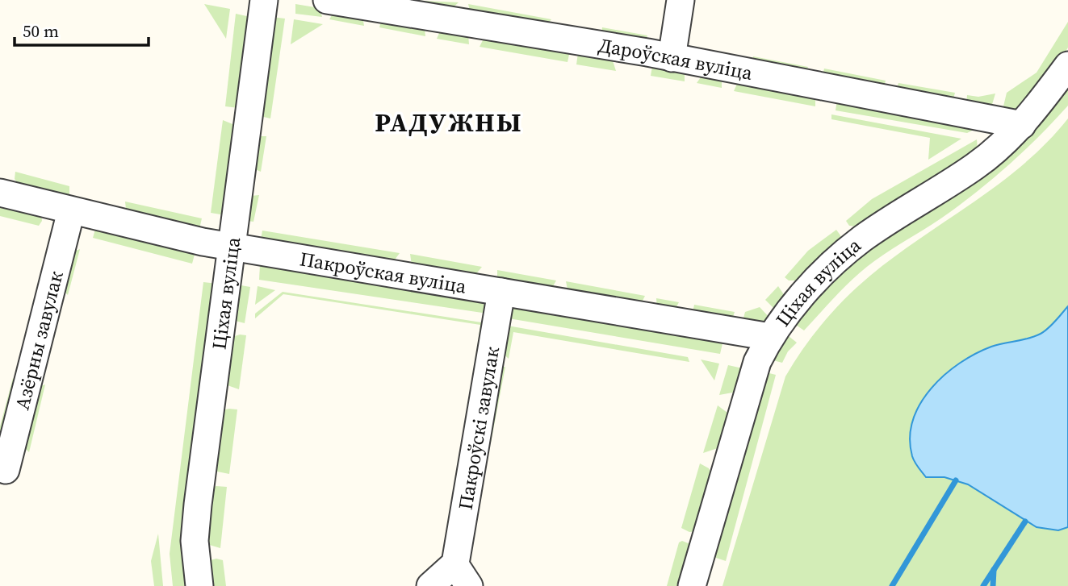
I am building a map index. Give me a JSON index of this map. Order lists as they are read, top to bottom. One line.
{"streets":{"street":["Дароўская вуліца","Пакроўская вуліца","Ціхая вуліца","Азёрны завулак","Пакроўскі завулак"]},"crossings":[["Дароўская вуліца","Ціхая вуліца"],["Пакроўская вуліца","Ціхая вуліца"],["Пакроўская вуліца","Азёрны завулак"],["Пакроўская вуліца","Пакроўскі завулак"]],"districts":["РАДУЖНЫ"],"scale_bar":"50 m"}
